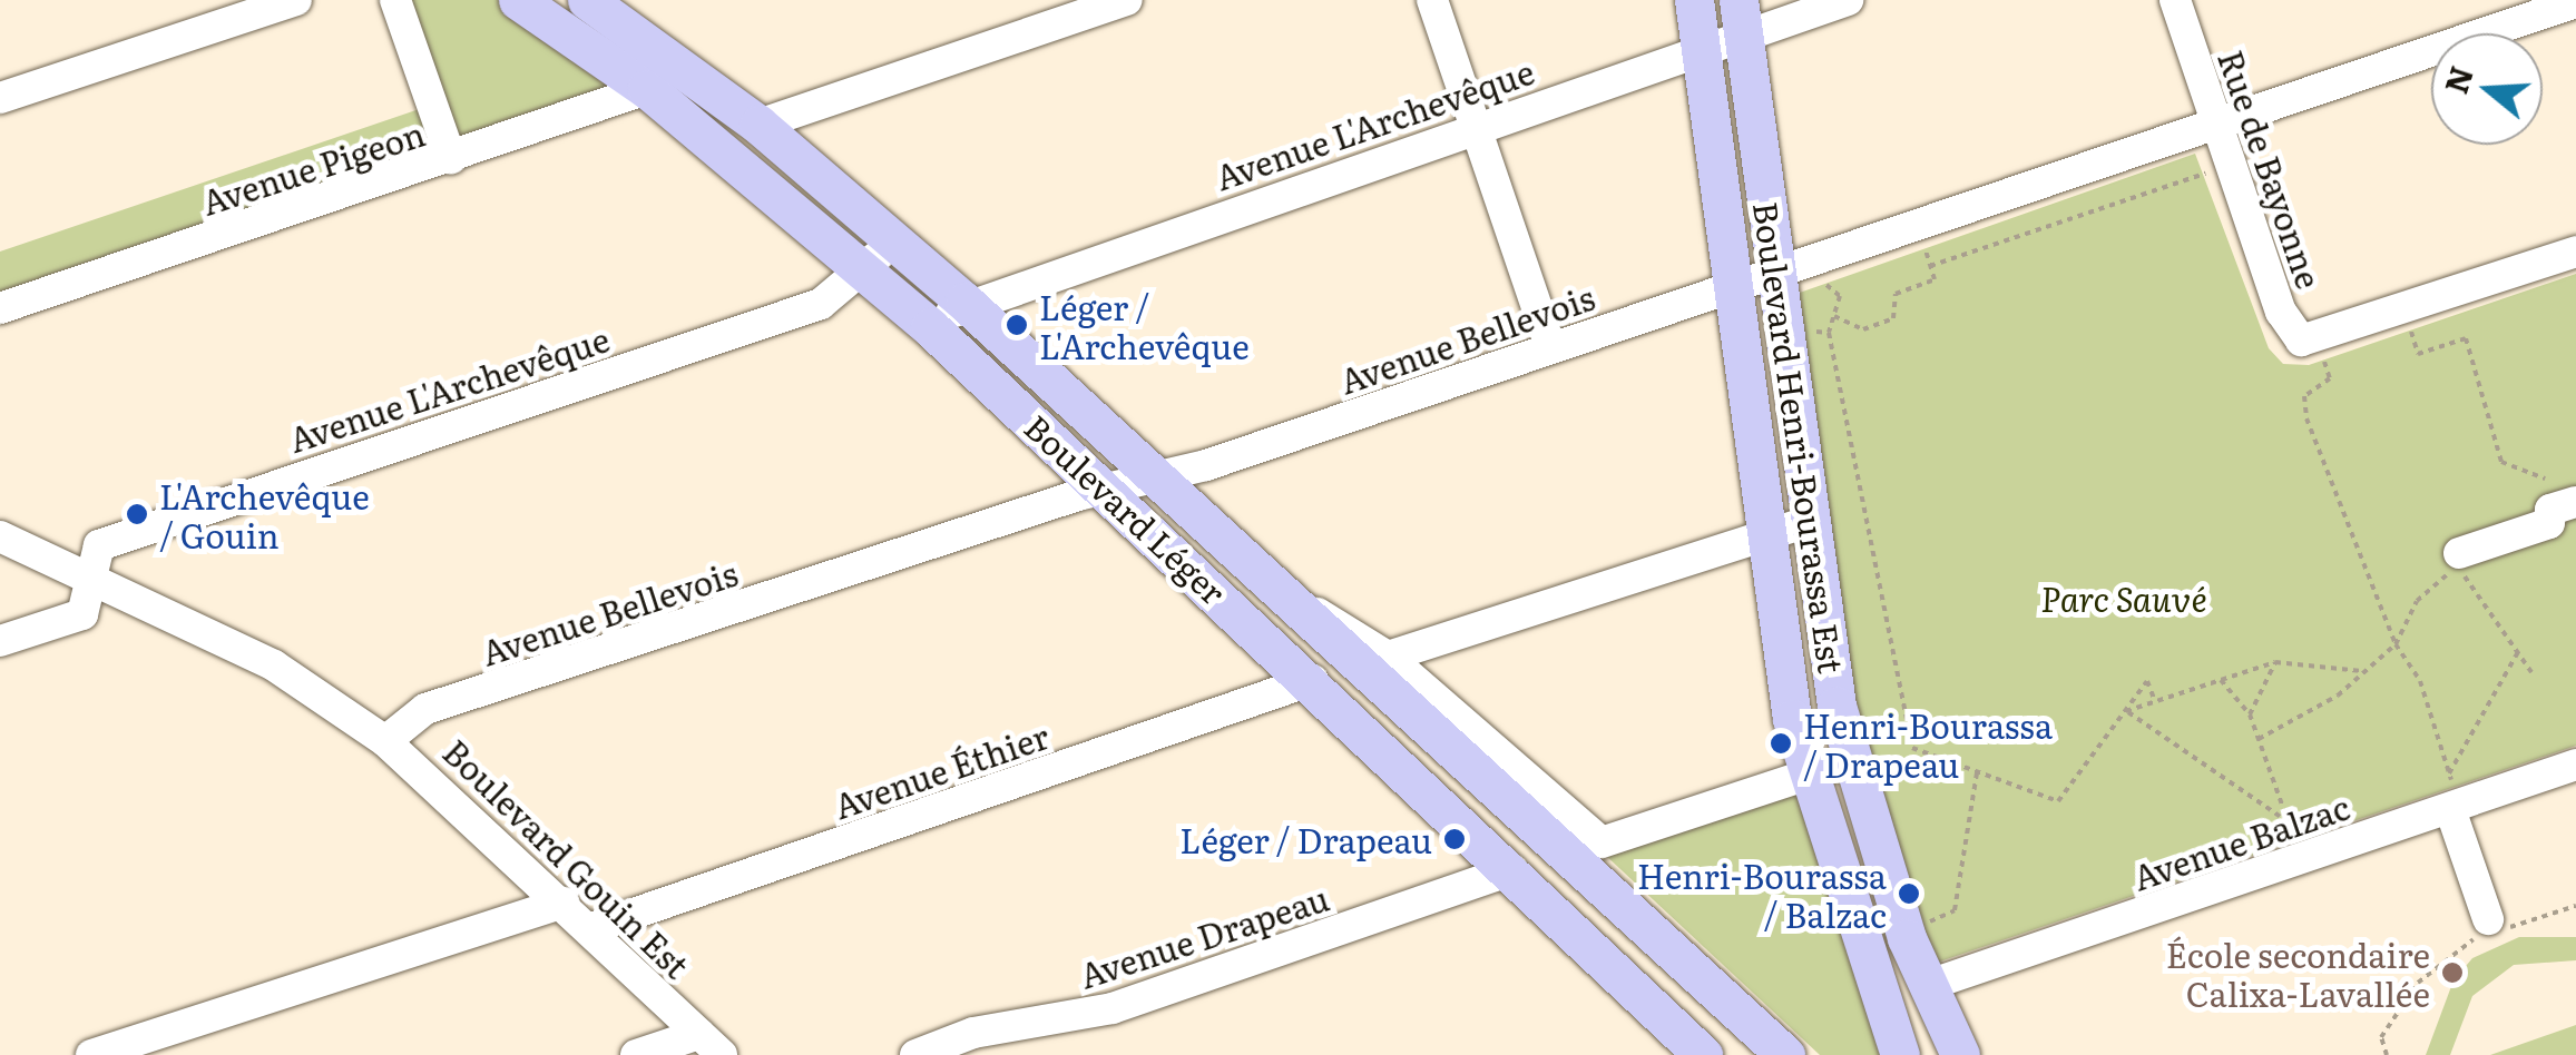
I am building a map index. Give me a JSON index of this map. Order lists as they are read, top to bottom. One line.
{"streets":{"main road":["Boulevard Henri-Bourassa Est","Boulevard Léger"],"street":["Avenue L'Archevêque","Avenue Pigeon","Rue de Bayonne","Avenue Bellevois","Avenue Éthier","Avenue Balzac","Boulevard Gouin Est","Avenue Drapeau"]},"crossings":[["Avenue L'Archevêque","Boulevard Henri-Bourassa Est"],["Avenue L'Archevêque","Boulevard Léger"],["Avenue L'Archevêque","Boulevard Gouin Est"],["Avenue Pigeon","Boulevard Léger"],["Rue de Bayonne","Avenue Bellevois"],["Avenue Bellevois","Boulevard Henri-Bourassa Est"],["Avenue Bellevois","Boulevard Léger"],["Avenue Bellevois","Boulevard Gouin Est"],["Boulevard Henri-Bourassa Est","Boulevard Léger"],["Boulevard Henri-Bourassa Est","Avenue Balzac"],["Boulevard Léger","Avenue Éthier"],["Boulevard Léger","Avenue Drapeau"],["Avenue Éthier","Boulevard Gouin Est"]],"parks":["Parc Sauvé"],"places":["Léger / L'Archevêque","L'Archevêque / Gouin","Henri-Bourassa / Drapeau","Léger / Drapeau","Henri-Bourassa / Balzac","École secondaire Calixa-Lavallée"],"north":"left"}
